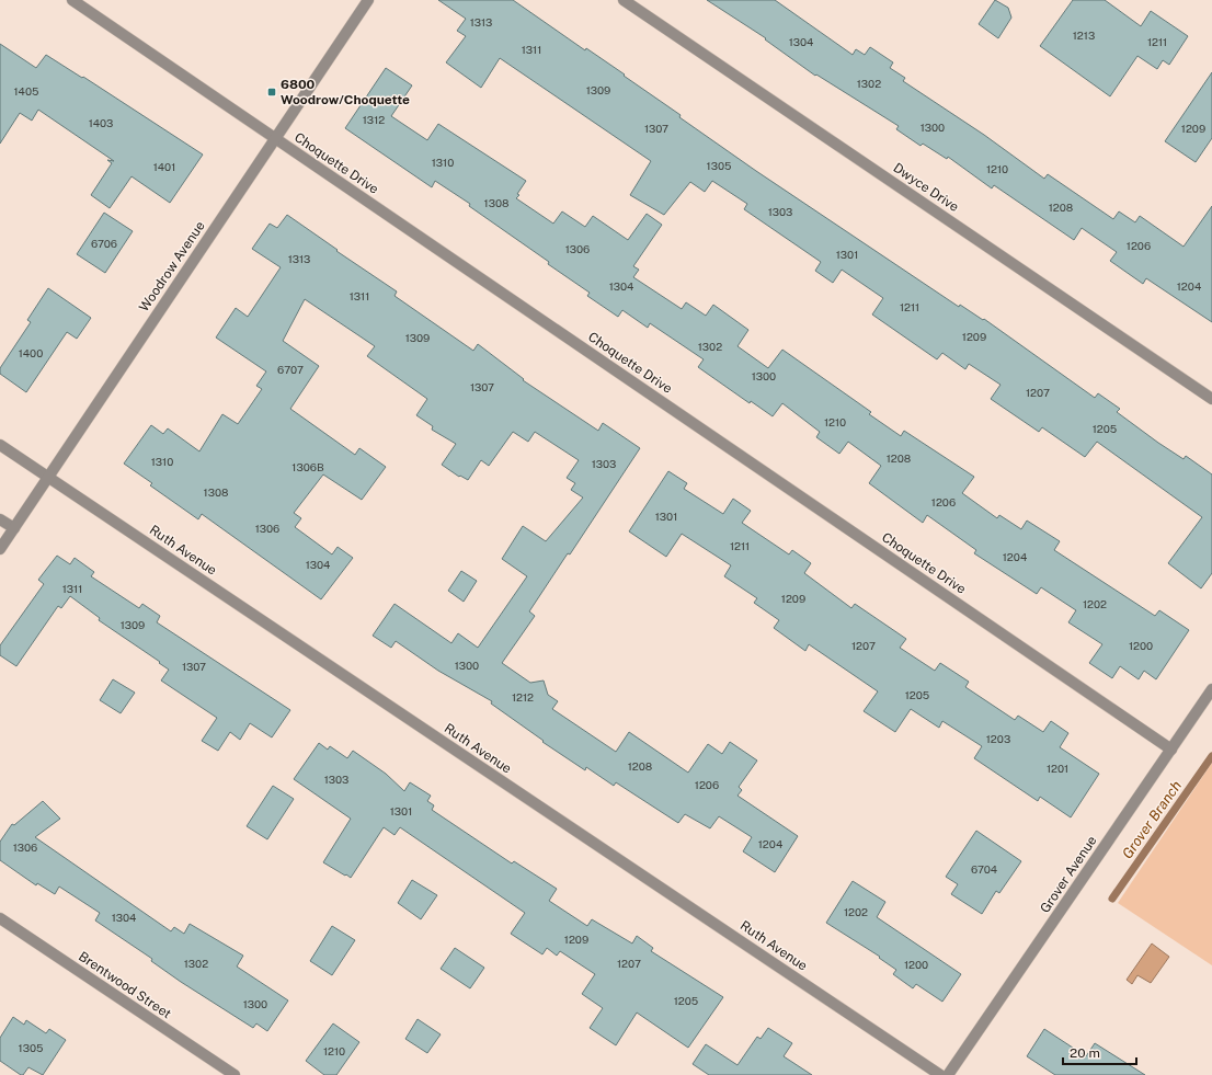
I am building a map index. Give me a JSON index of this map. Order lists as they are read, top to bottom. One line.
{"streets":{"street":["Choquette Drive","Dwyce Drive","Woodrow Avenue","Ruth Avenue","Grover Avenue","Brentwood Street"]},"crossings":[["Choquette Drive","Woodrow Avenue"],["Choquette Drive","Grover Avenue"],["Woodrow Avenue","Ruth Avenue"]],"water":["Grover Branch"],"places":{"transit":["6800 Woodrow/Choquette"]},"house_numbers":["1313","1213","1304","1211","1311","1302","1309","1405","1312","1403","1300","1307","1209","1310","1305","1401","1210","1308","1208","1303","6706","1206","1306","1301","1313","1304","1204","1311","1211","1209","1309","1302","1400","6707","1300","1307","1207","1210","1205","1208","1310","1303","1306B","1308","1206","1301","1306","1211","1204","1304","1311","1209","1202","1309","1207","1200","1300","1307","1205","1212","1203","1208","1201","1303","1206","1301","1204","1306","6704","1202","1304","1209","1302","1207","1200","1205","1300","1305","1210"],"scale_bar":"20 m"}
